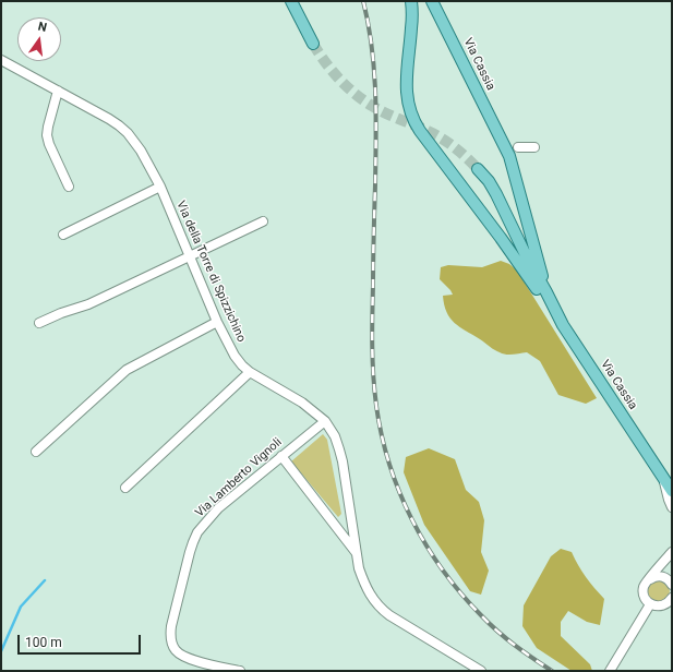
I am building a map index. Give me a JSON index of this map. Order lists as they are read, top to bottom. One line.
{"streets":{"main road":["Via Cassia"],"street":["Via della Torre di Spizzichino","Via Lamberto Vignoli"]},"crossings":[["Via della Torre di Spizzichino","Via Lamberto Vignoli"]],"scale_bar":"100 m","north":"top"}
